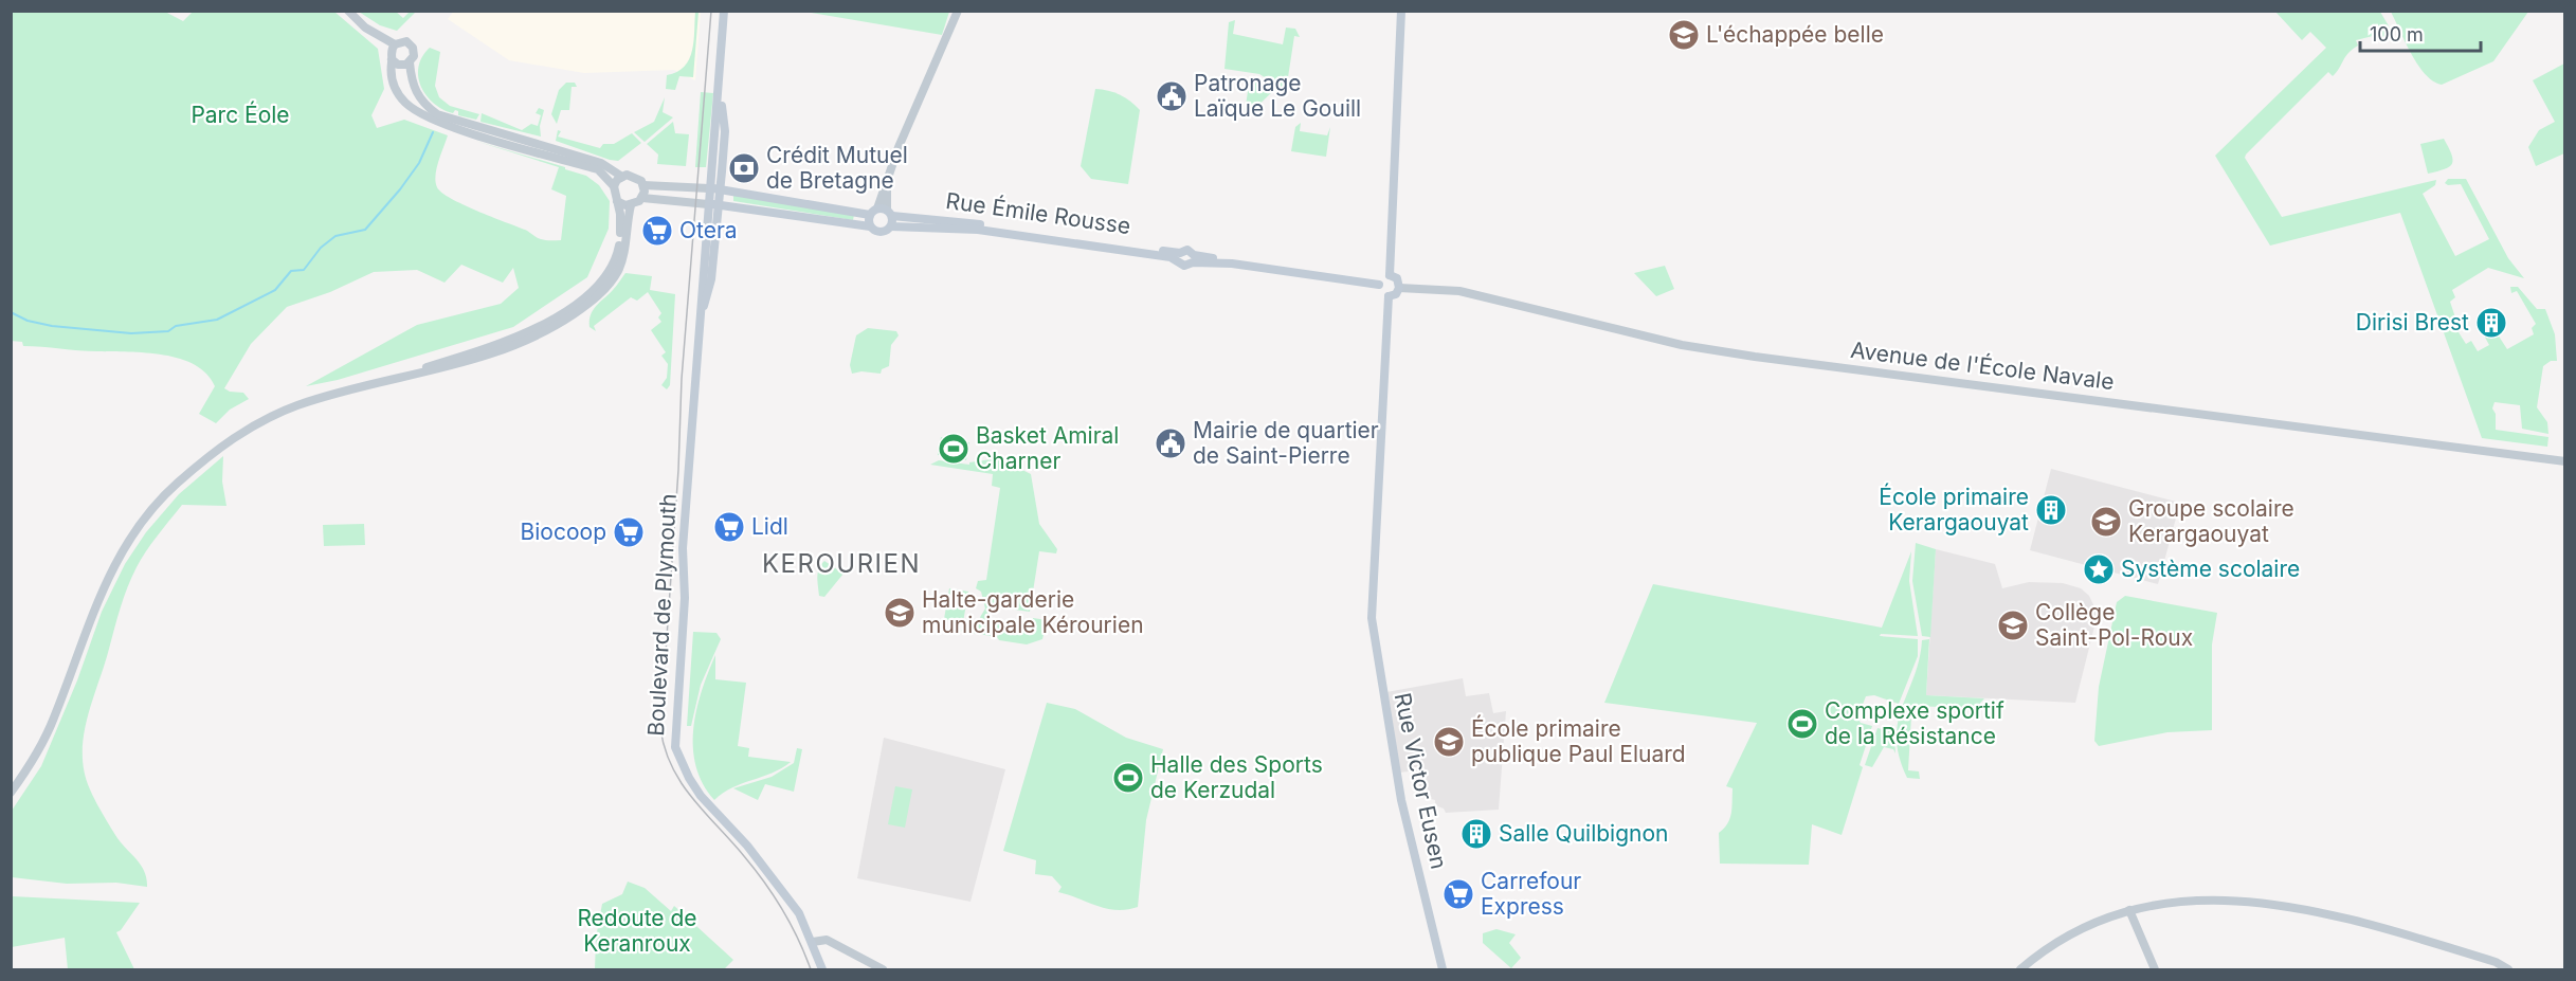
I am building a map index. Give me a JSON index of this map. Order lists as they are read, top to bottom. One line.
{"streets":{"main road":["Rue Émile Rousse","Boulevard de Plymouth","Rue Victor Eusen"],"street":["Avenue de l'École Navale"]},"crossings":[["Rue Émile Rousse","Boulevard de Plymouth"],["Avenue de l'École Navale","Rue Victor Eusen"]],"districts":["KEROURIEN"],"parks":["Parc Éole","Redoute de Keranroux"],"places":{"school or university":["L'échappée belle","Groupe scolaire Kerargaouyat","Halte-garderie municipale Kérourien","Collège Saint-Pol-Roux","École primaire publique Paul Eluard"],"public building":["Patronage Laïque Le Gouill","Mairie de quartier de Saint-Pierre"],"bank":["Crédit Mutuel de Bretagne"],"supermarket":["Otera","Lidl","Biocoop","Carrefour Express"],"building":["Dirisi Brest","École primaire Kerargaouyat","Salle Quilbignon"],"sports":["Basket Amiral Charner","Complexe sportif de la Résistance","Halle des Sports de Kerzudal"],"place":["Système scolaire"]},"scale_bar":"100 m"}
